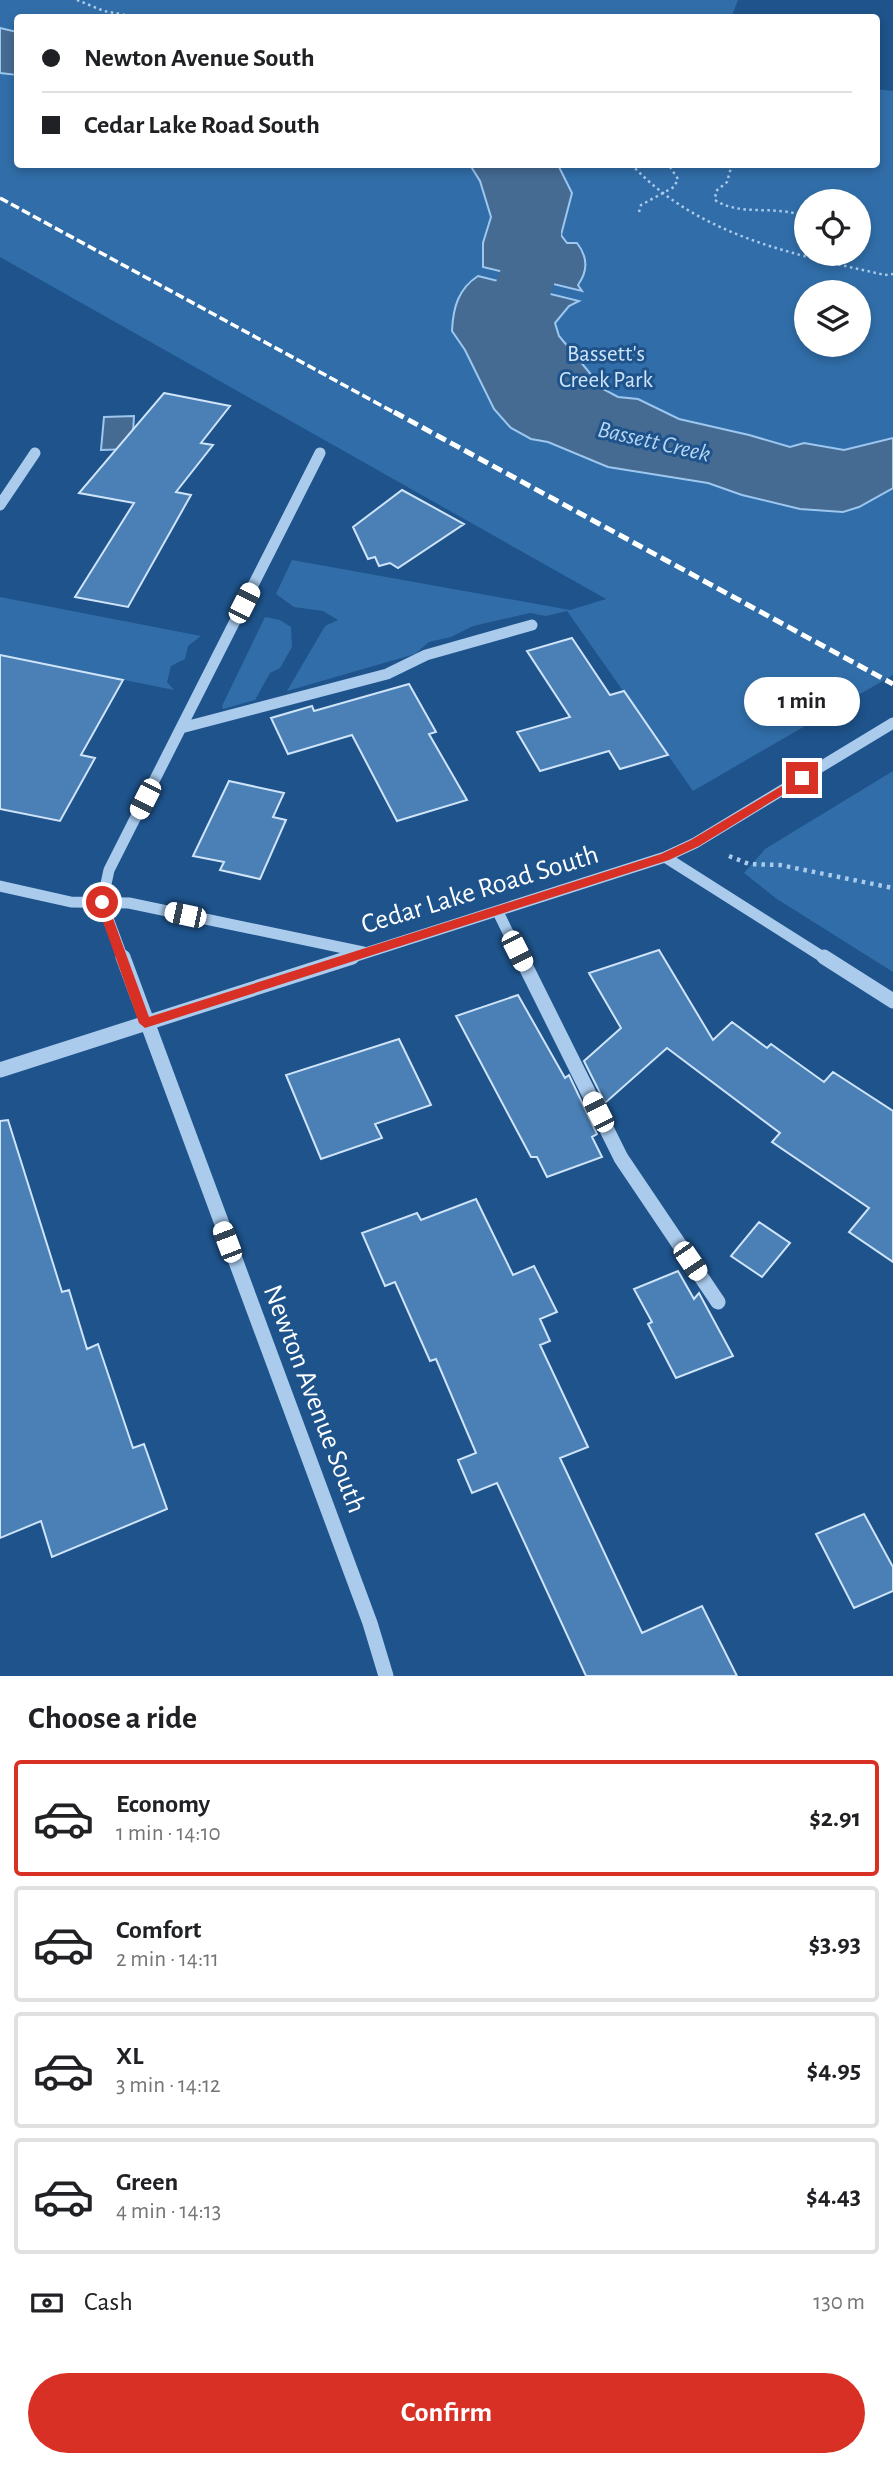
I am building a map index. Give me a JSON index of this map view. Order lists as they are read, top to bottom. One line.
{"streets":{"street":["Cedar Lake Road South","Newton Avenue South"]},"crossings":[["Cedar Lake Road South","Newton Avenue South"]],"water":["Bassett Creek"],"parks":["Bassett's Creek Park"],"page":{"banner":["Newton Avenue South","Cedar Lake Road South"],"bubble":"1 min","heading":"Choose a ride","list":[{"name":"Economy","note":"1 min · 14:10","value":"$2.91"},{"name":"Comfort","note":"2 min · 14:11","value":"$3.93"},{"name":"XL","note":"3 min · 14:12","value":"$4.95"},{"name":"Green","note":"4 min · 14:13","value":"$4.43"}],"pay":["Cash","130 m"],"buttons":"Confirm"}}
